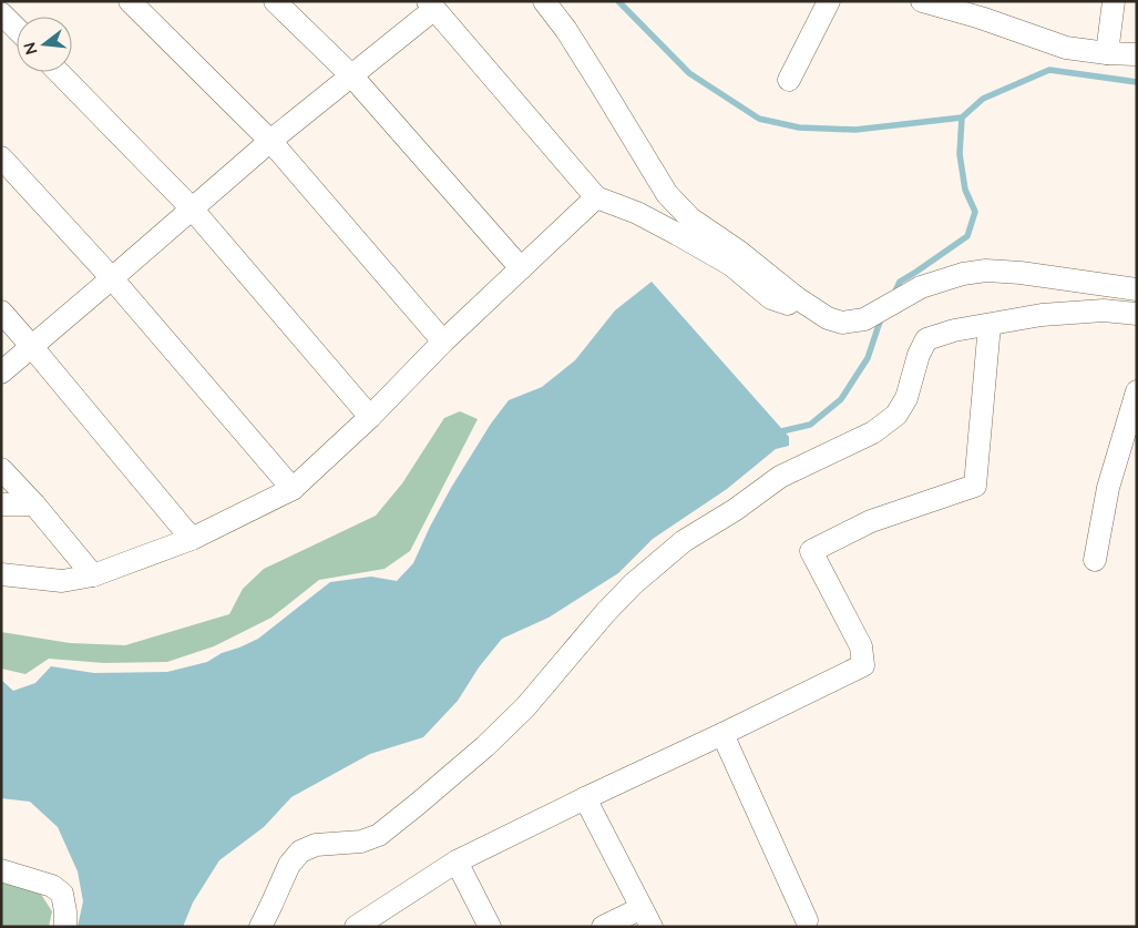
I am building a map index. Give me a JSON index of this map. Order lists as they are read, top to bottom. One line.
{"north":"left"}
